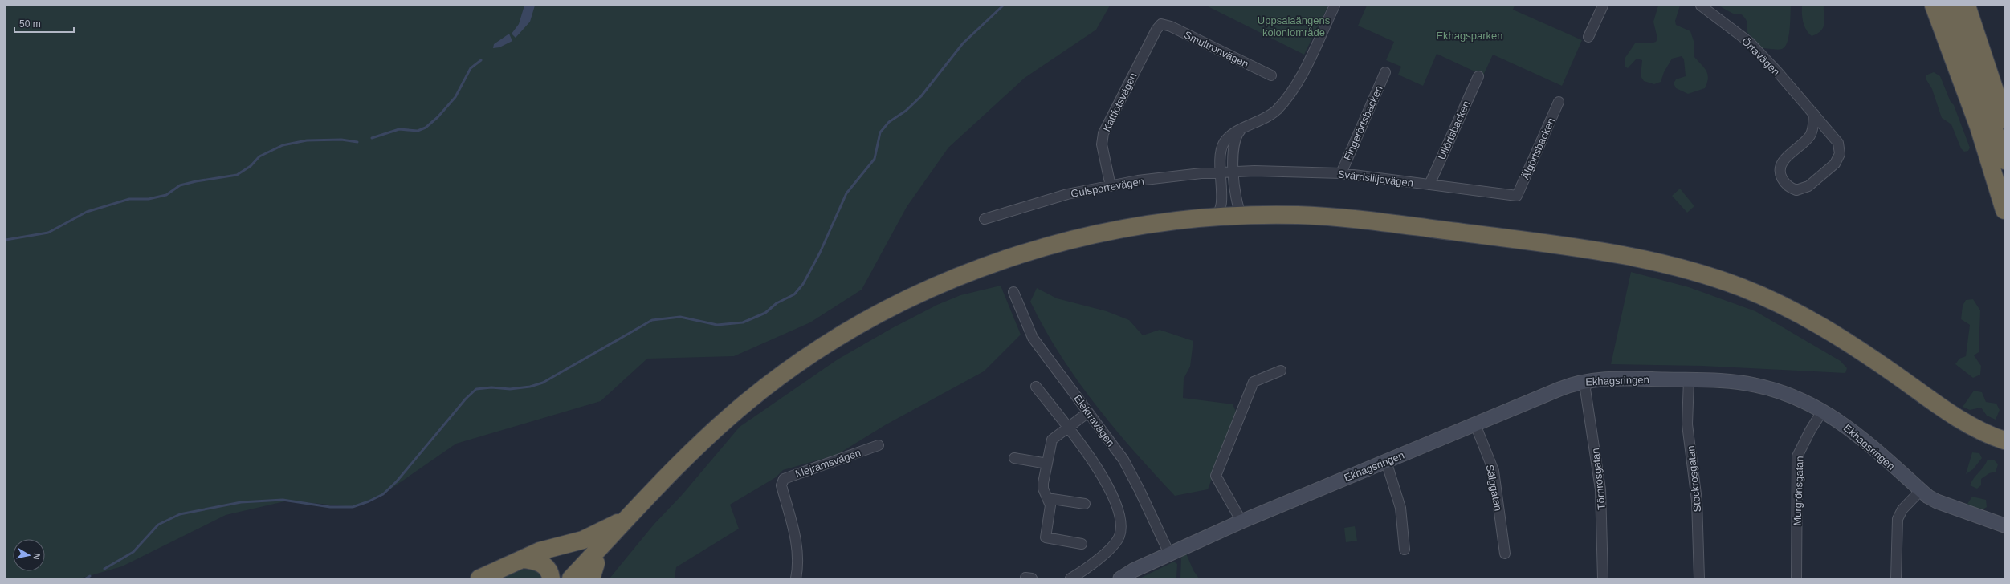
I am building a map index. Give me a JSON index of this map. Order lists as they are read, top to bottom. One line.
{"streets":{"street":["Smultronvägen","Örtavägen","Kattfotsvägen","Fingerörtsbacken","Ullörtsbacken","Älgörtsbacken","Svärdsliljevägen","Gulsporrevägen","Ekhagsringen","Elektravägen","Mejramsvägen","Törnrosgatan","Stockrosgatan","Sälggatan","Murgrönsgatan"]},"crossings":[["Smultronvägen","Kattfotsvägen"],["Kattfotsvägen","Gulsporrevägen"],["Fingerörtsbacken","Svärdsliljevägen"],["Ullörtsbacken","Svärdsliljevägen"],["Älgörtsbacken","Svärdsliljevägen"],["Svärdsliljevägen","Gulsporrevägen"],["Ekhagsringen","Elektravägen"],["Ekhagsringen","Törnrosgatan"],["Ekhagsringen","Stockrosgatan"],["Ekhagsringen","Sälggatan"],["Ekhagsringen","Murgrönsgatan"]],"parks":["Uppsalaängens koloniområde","Ekhagsparken"],"scale_bar":"50 m","north":"right"}
